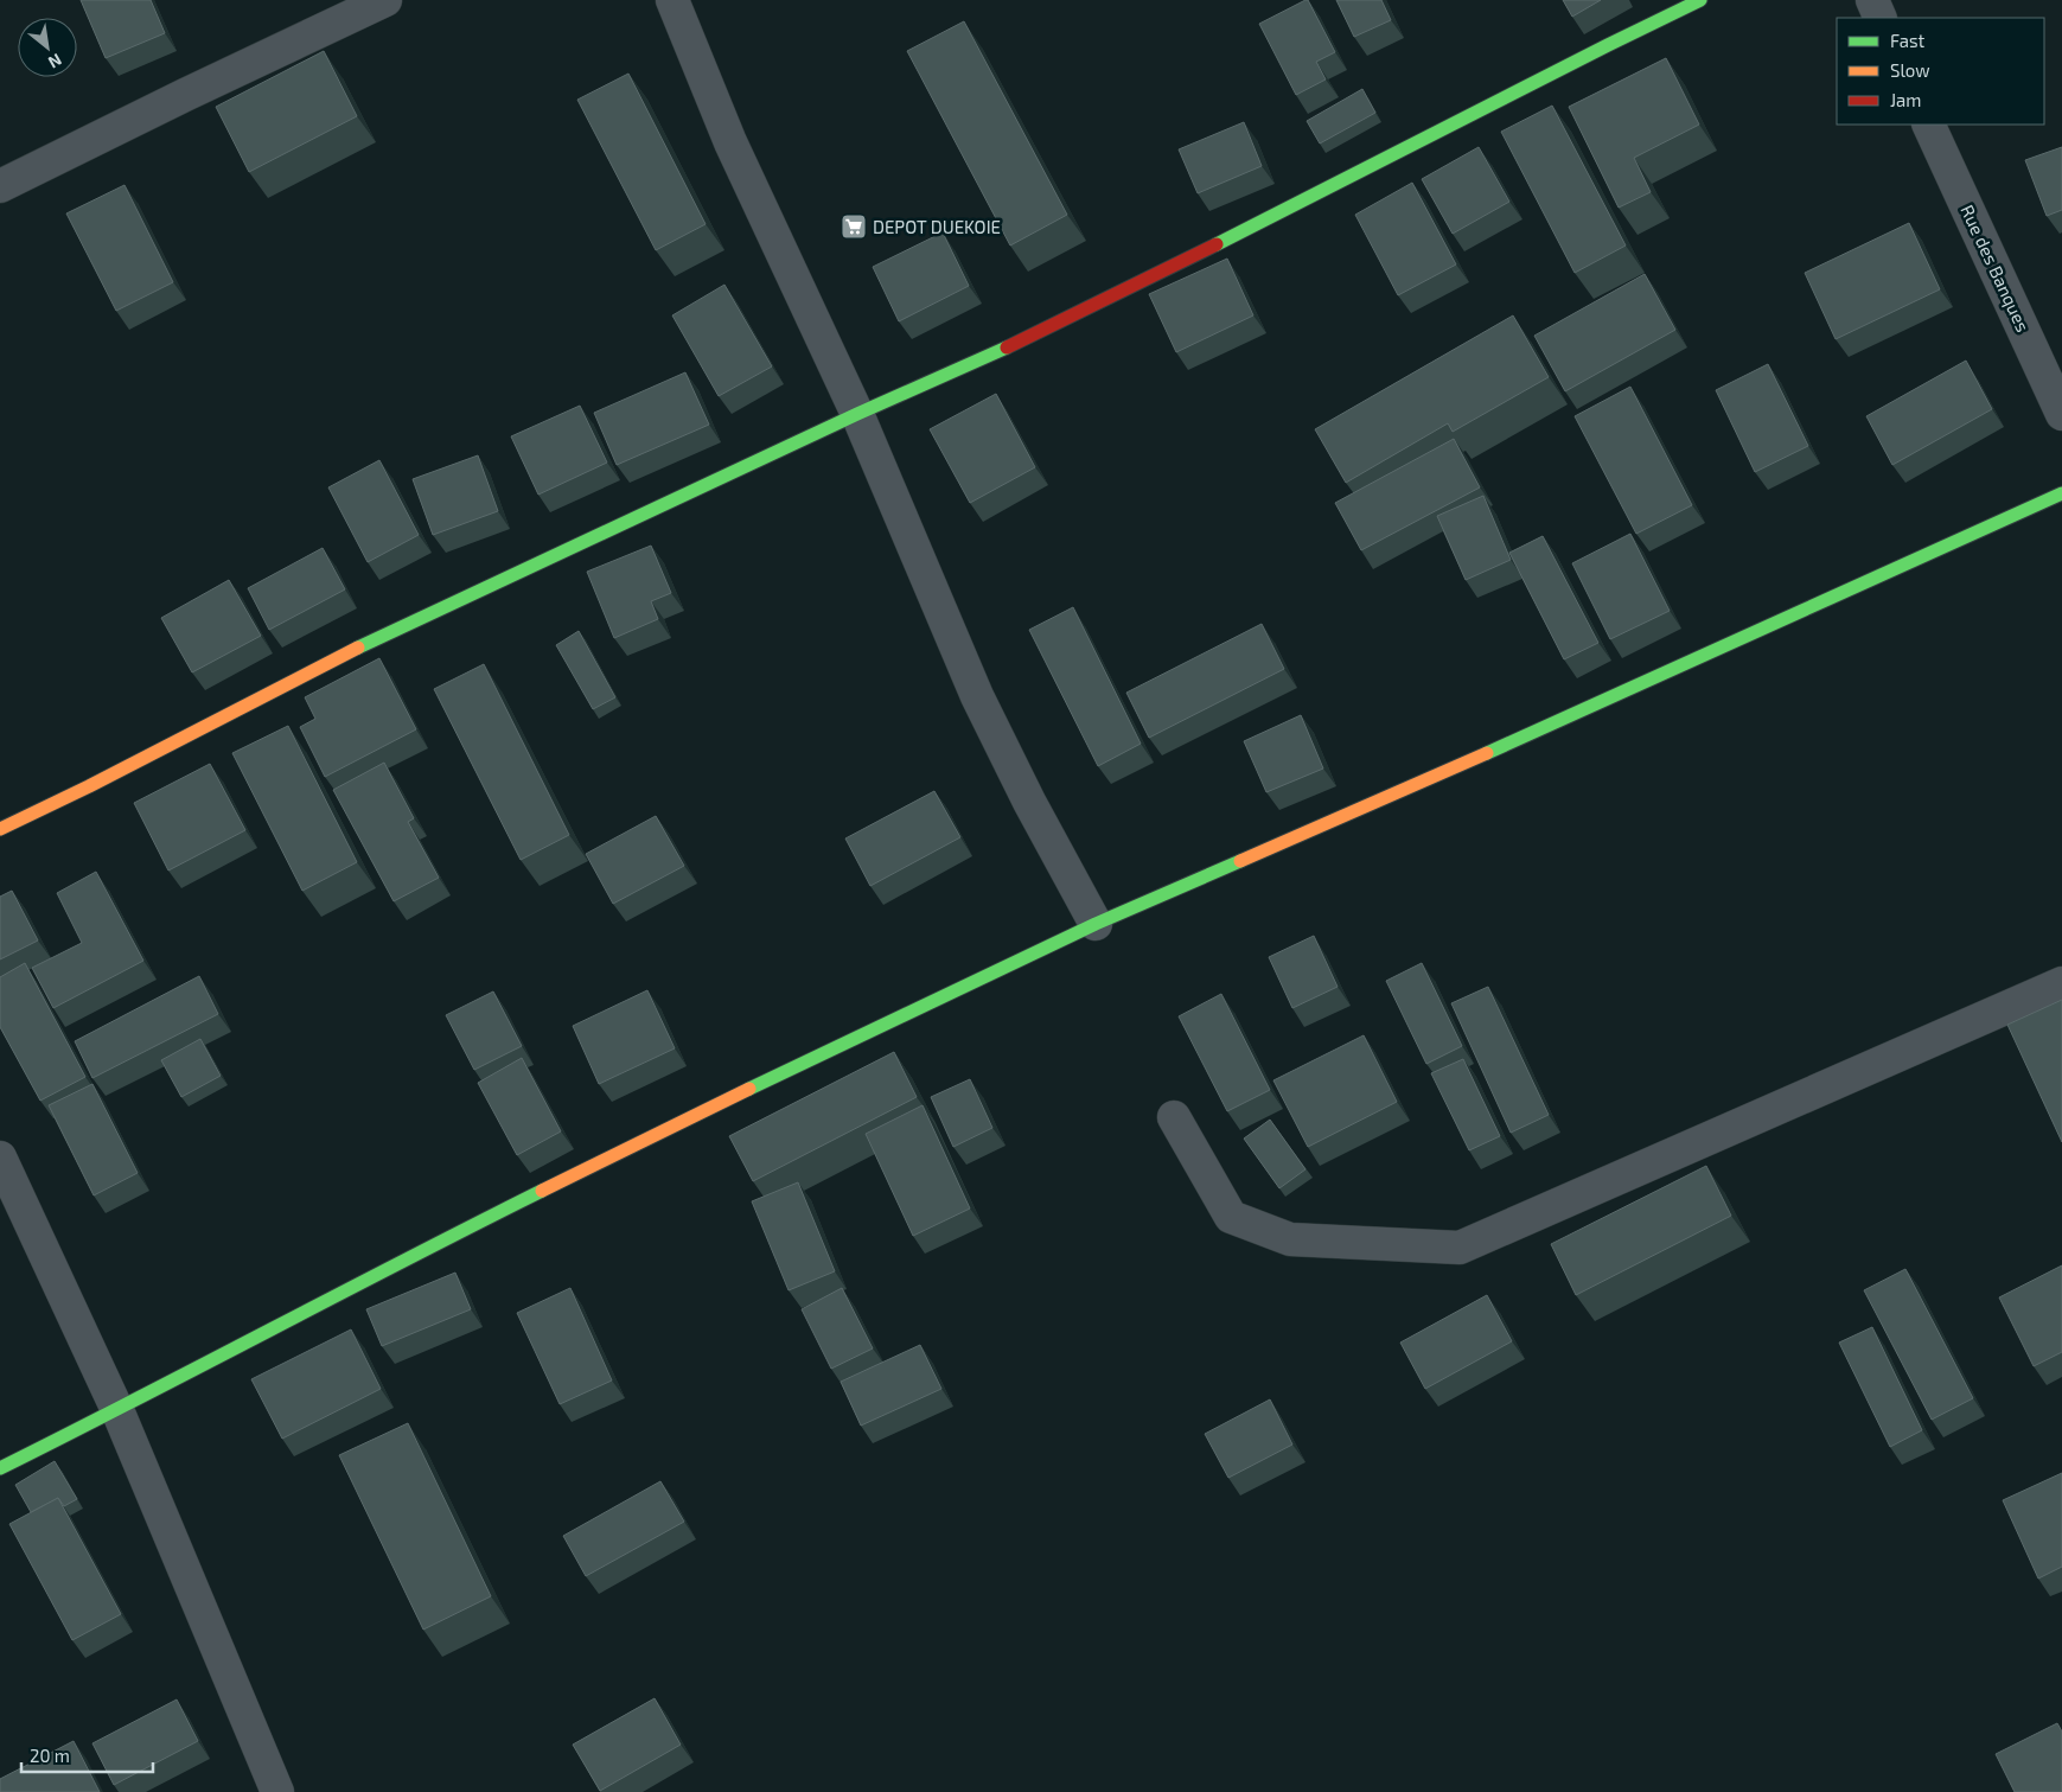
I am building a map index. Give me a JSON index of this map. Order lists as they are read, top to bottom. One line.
{"streets":{"street":["Rue des Banques"]},"places":{"supermarket":["DEPOT DUEKOIE"]},"legend":["Fast","Slow","Jam"],"scale_bar":"20 m","north":"bottom right"}
